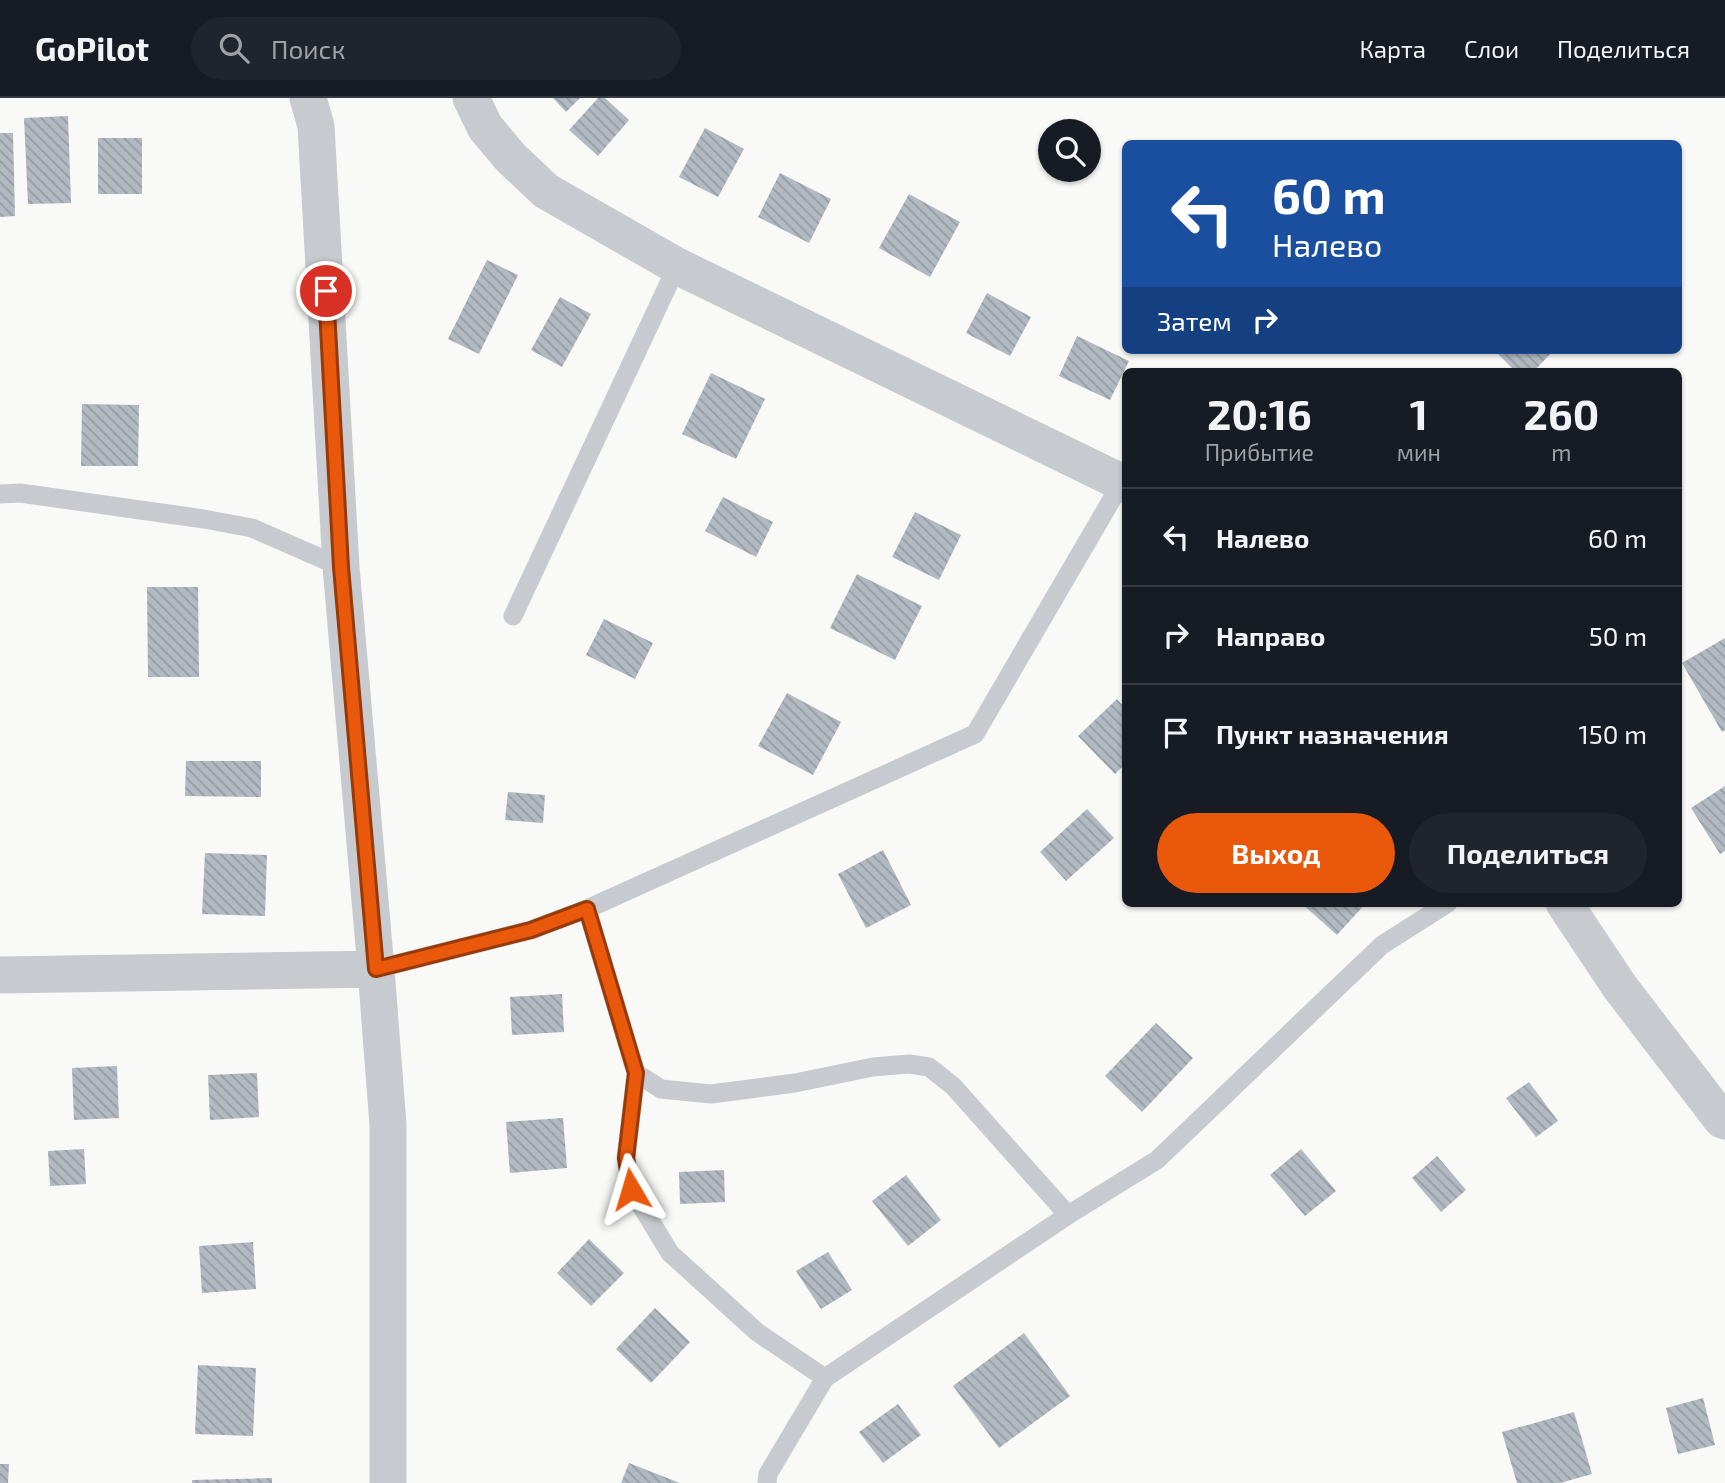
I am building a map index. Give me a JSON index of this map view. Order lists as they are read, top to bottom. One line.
{"page":{"header":"GoPilot","search":"Поиск","nav":["Карта","Слои","Поделиться"],"turn":["60 m","Налево"],"then":"Затем","eta":["20:16","Прибытие","1","мин","260","m"],"list":[{"name":"Налево","value":"60 m"},{"name":"Направо","value":"50 m"},{"name":"Пункт назначения","value":"150 m"}],"buttons":["Выход","Поделиться"]}}
